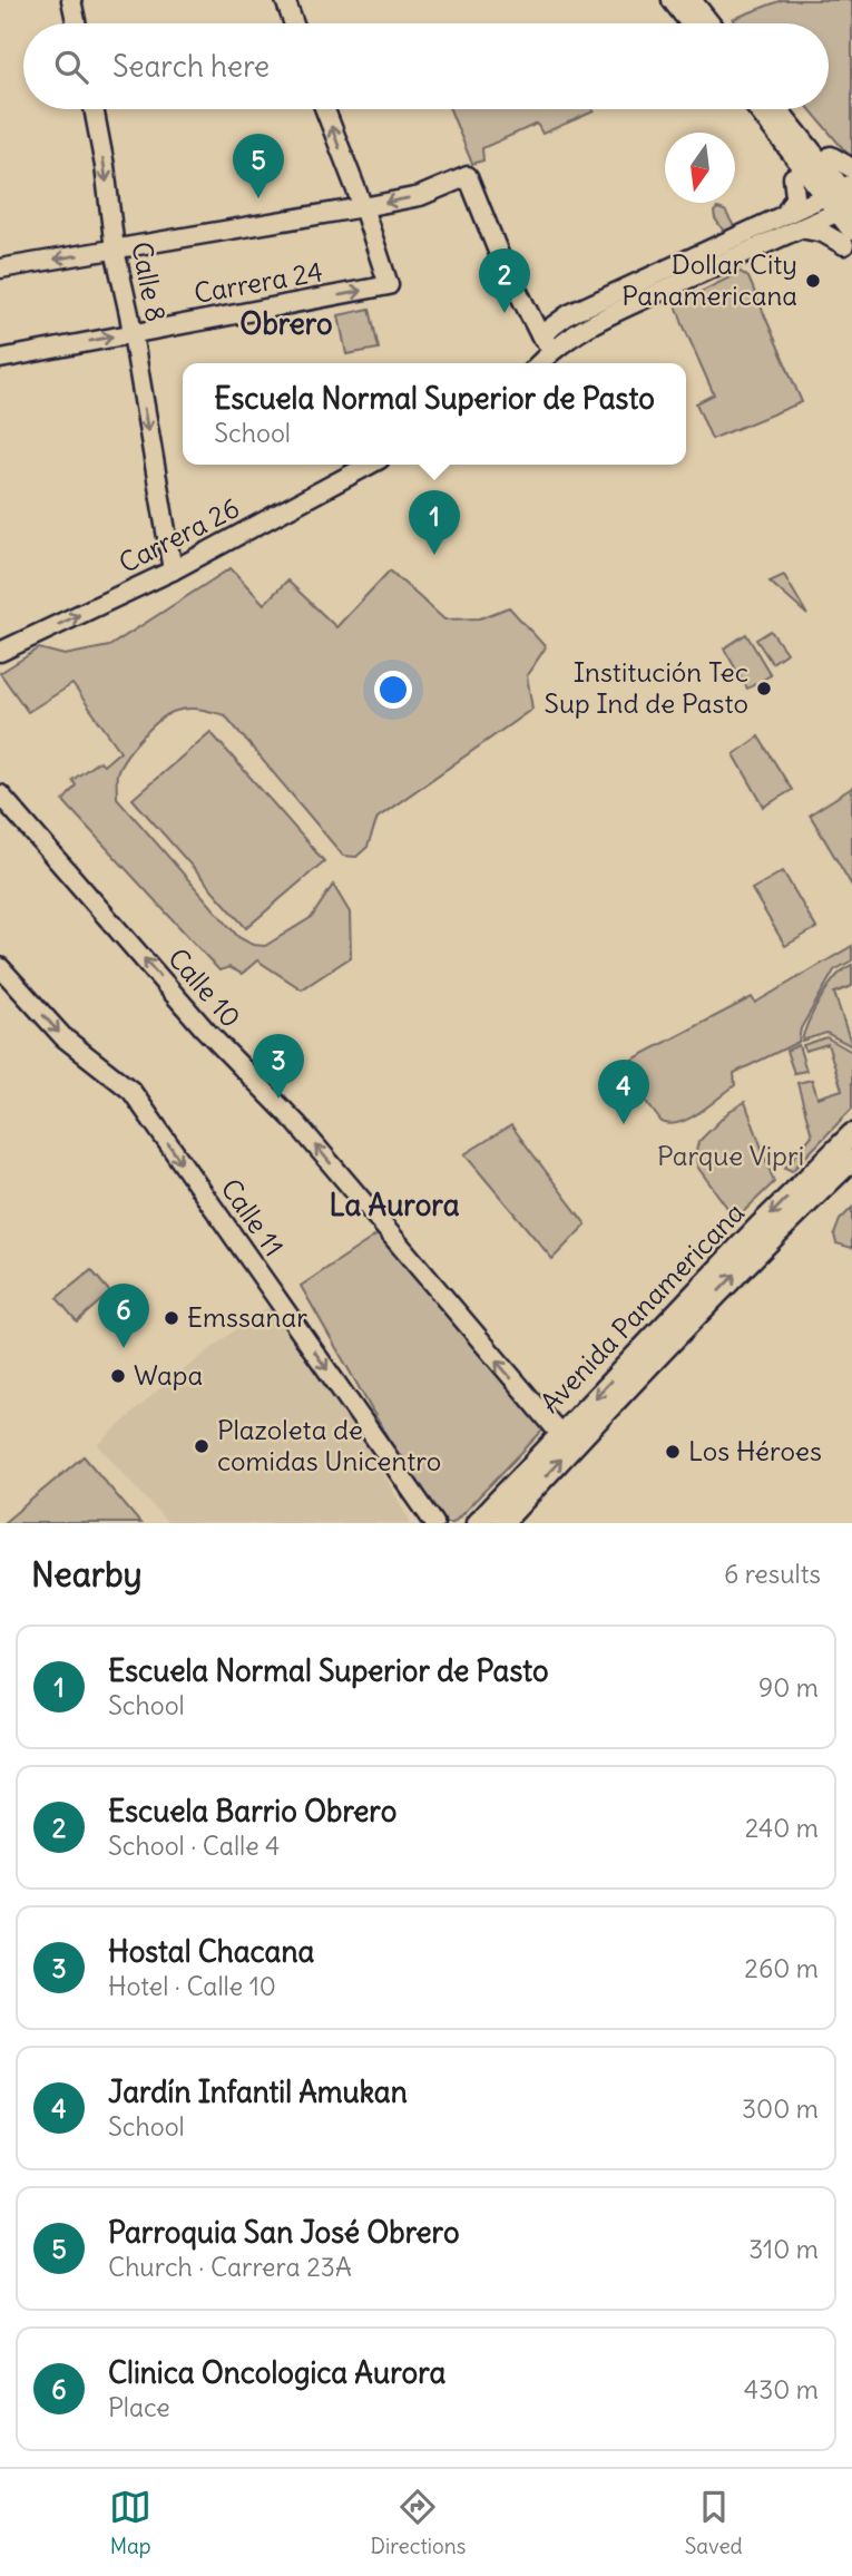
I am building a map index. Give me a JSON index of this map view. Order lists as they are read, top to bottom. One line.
{"streets":{"main road":["Avenida Panamericana"],"street":["Calle 8","Carrera 24","Carrera 26","Calle 10","Calle 11"]},"crossings":[["Calle 8","Carrera 24"],["Calle 8","Carrera 26"]],"one_way":["Calle 8","Carrera 26","Calle 10","Calle 11"],"districts":["Obrero","La Aurora"],"parks":["Parque Vipri"],"places":["Dollar City Panamericana","Institución Tec Sup Ind de Pasto","Emssanar","Wapa","Plazoleta de comidas Unicentro","Los Héroes"],"north":"bottom","page":{"search":"Search here","pins":["5","2","1","3","4","6"],"popup":["Escuela Normal Superior de Pasto","School"],"heading":["Nearby","6 results"],"list":[{"mark":"1","name":"Escuela Normal Superior de Pasto","note":"School","value":"90 m"},{"mark":"2","name":"Escuela Barrio Obrero","note":"School · Calle 4","value":"240 m"},{"mark":"3","name":"Hostal Chacana","note":"Hotel · Calle 10","value":"260 m"},{"mark":"4","name":"Jardín Infantil Amukan","note":"School","value":"300 m"},{"mark":"5","name":"Parroquia San José Obrero","note":"Church · Carrera 23A","value":"310 m"},{"mark":"6","name":"Clinica Oncologica Aurora","note":"Place","value":"430 m"}],"nav":["Map","Directions","Saved"]}}
